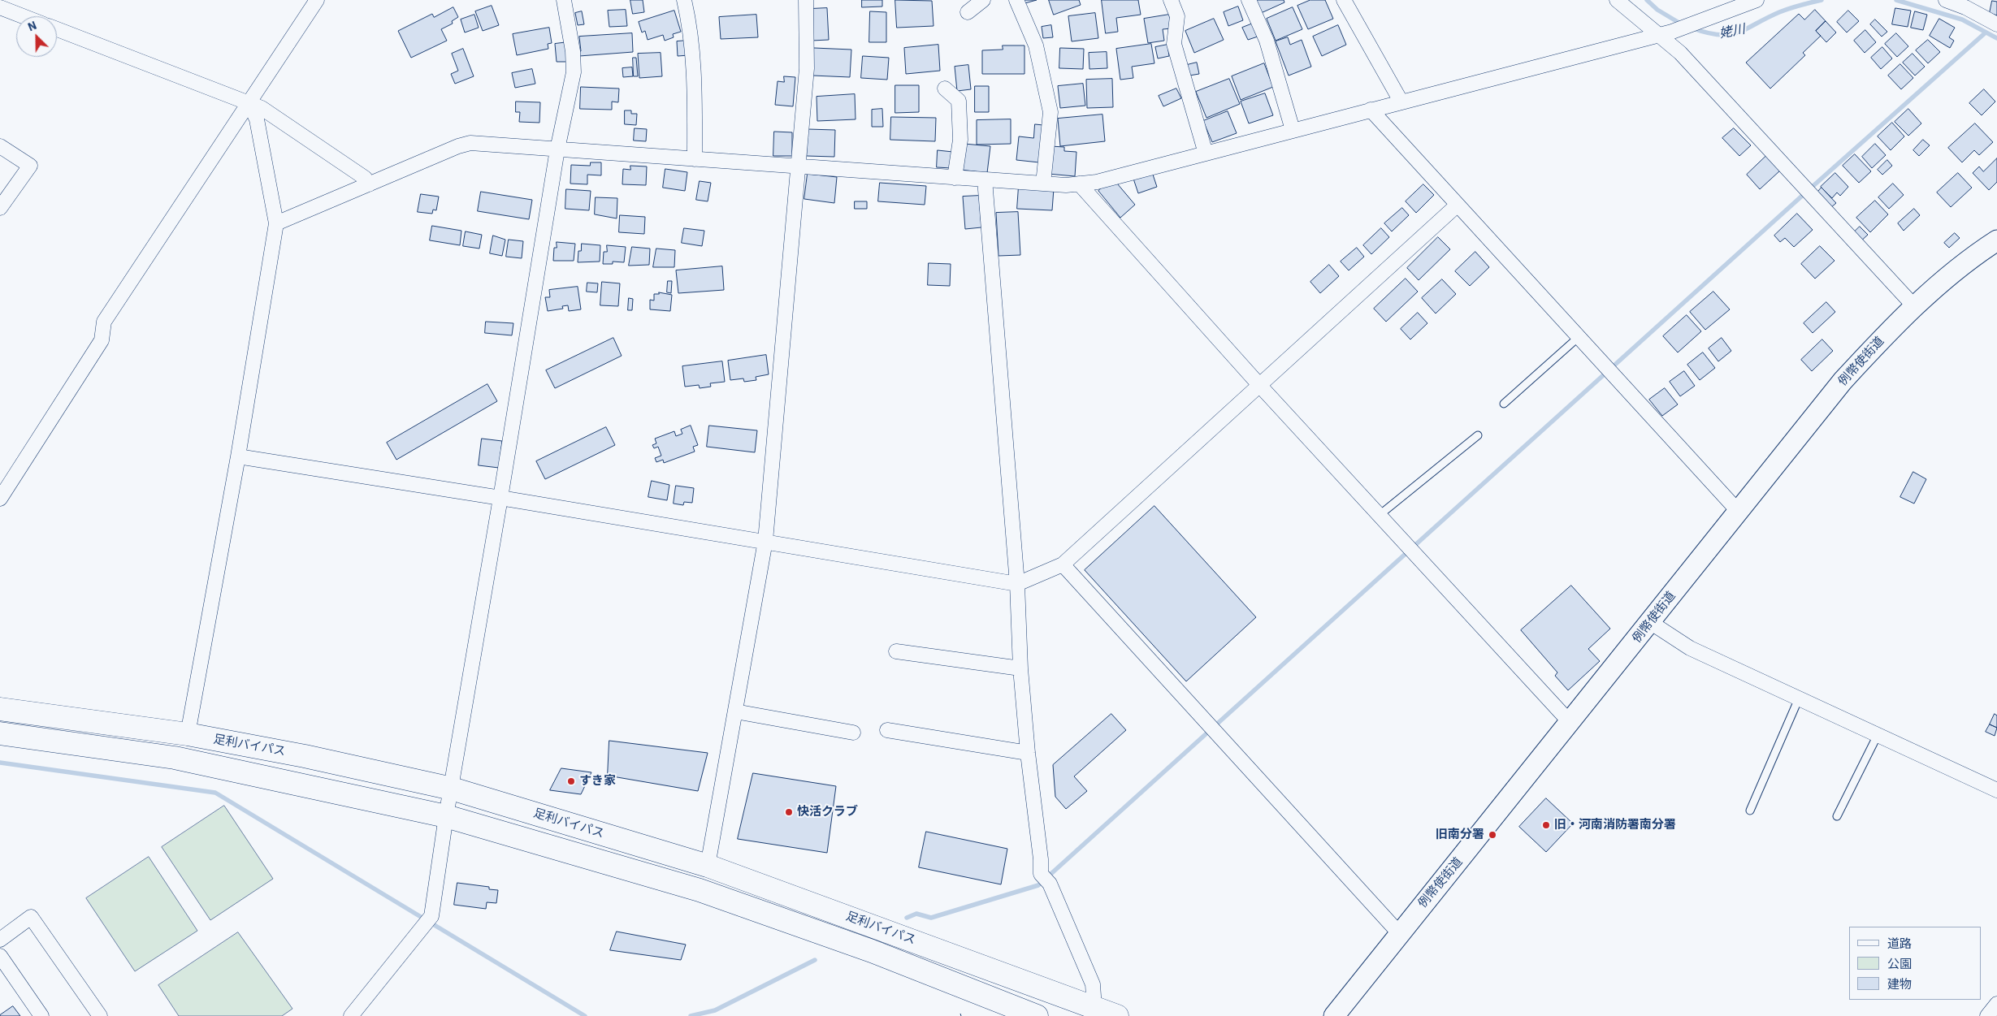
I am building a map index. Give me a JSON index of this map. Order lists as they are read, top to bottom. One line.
{"streets":{"highway":["足利バイパス"],"main road":["例幣使街道"]},"water":["姥川"],"places":["すき家","快活クラブ","旧・河南消防署南分署","旧南分署"],"legend":["道路","公園","建物"],"north":"top left"}
